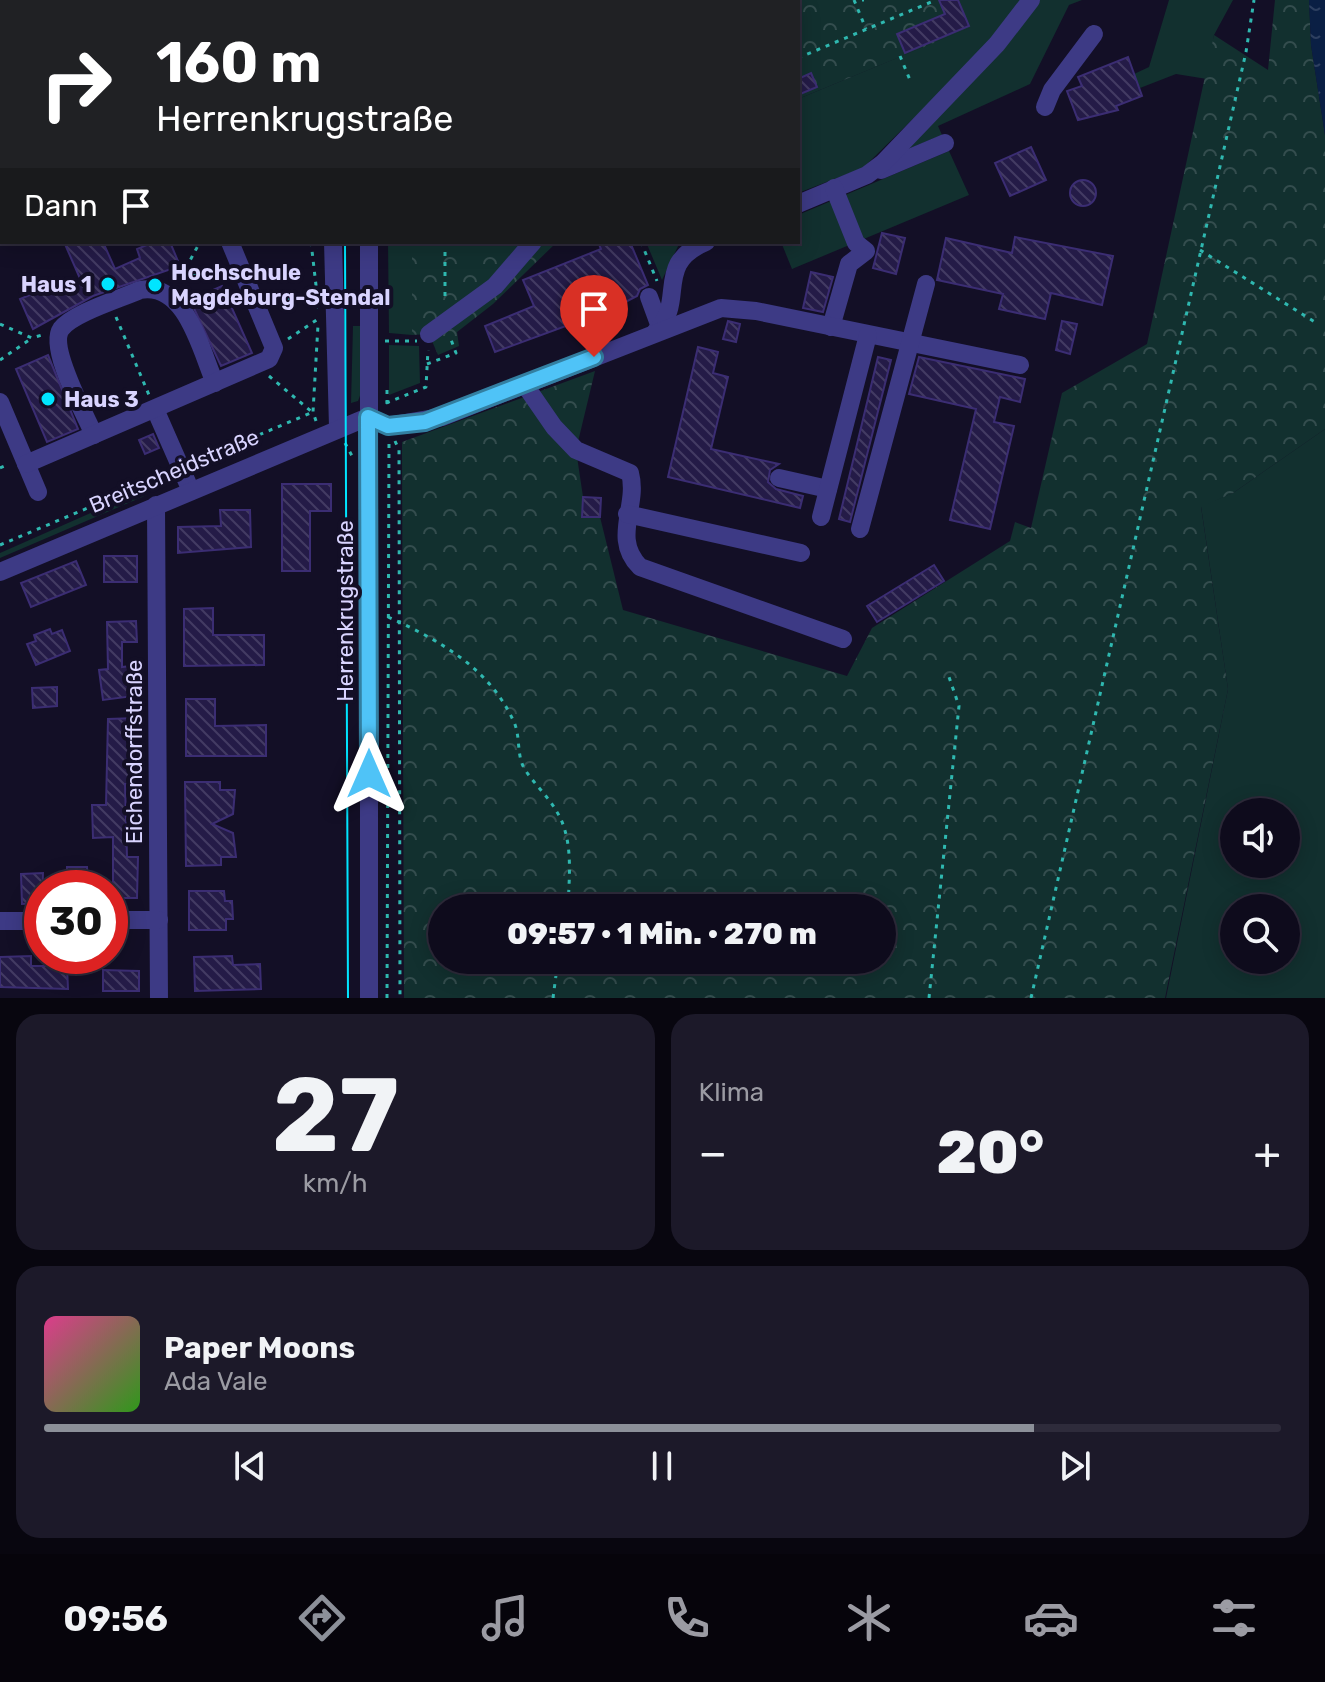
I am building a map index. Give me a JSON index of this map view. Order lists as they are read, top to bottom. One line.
{"streets":{"street":["Breitscheidstraße","Herrenkrugstraße","Eichendorffstraße"]},"crossings":[["Breitscheidstraße","Herrenkrugstraße"],["Breitscheidstraße","Eichendorffstraße"]],"places":["Haus 1","Hochschule Magdeburg-Stendal","Haus 3"],"page":{"turn":["160 m","Herrenkrugstraße"],"then":"Dann","limit":"30","trip":"09:57 · 1 Min. · 270 m","tile":[["27","km/h"],"Klima"],"heat":["−","20°","+"],"song":["Paper Moons","Ada Vale"],"tabs":"09:56"}}
